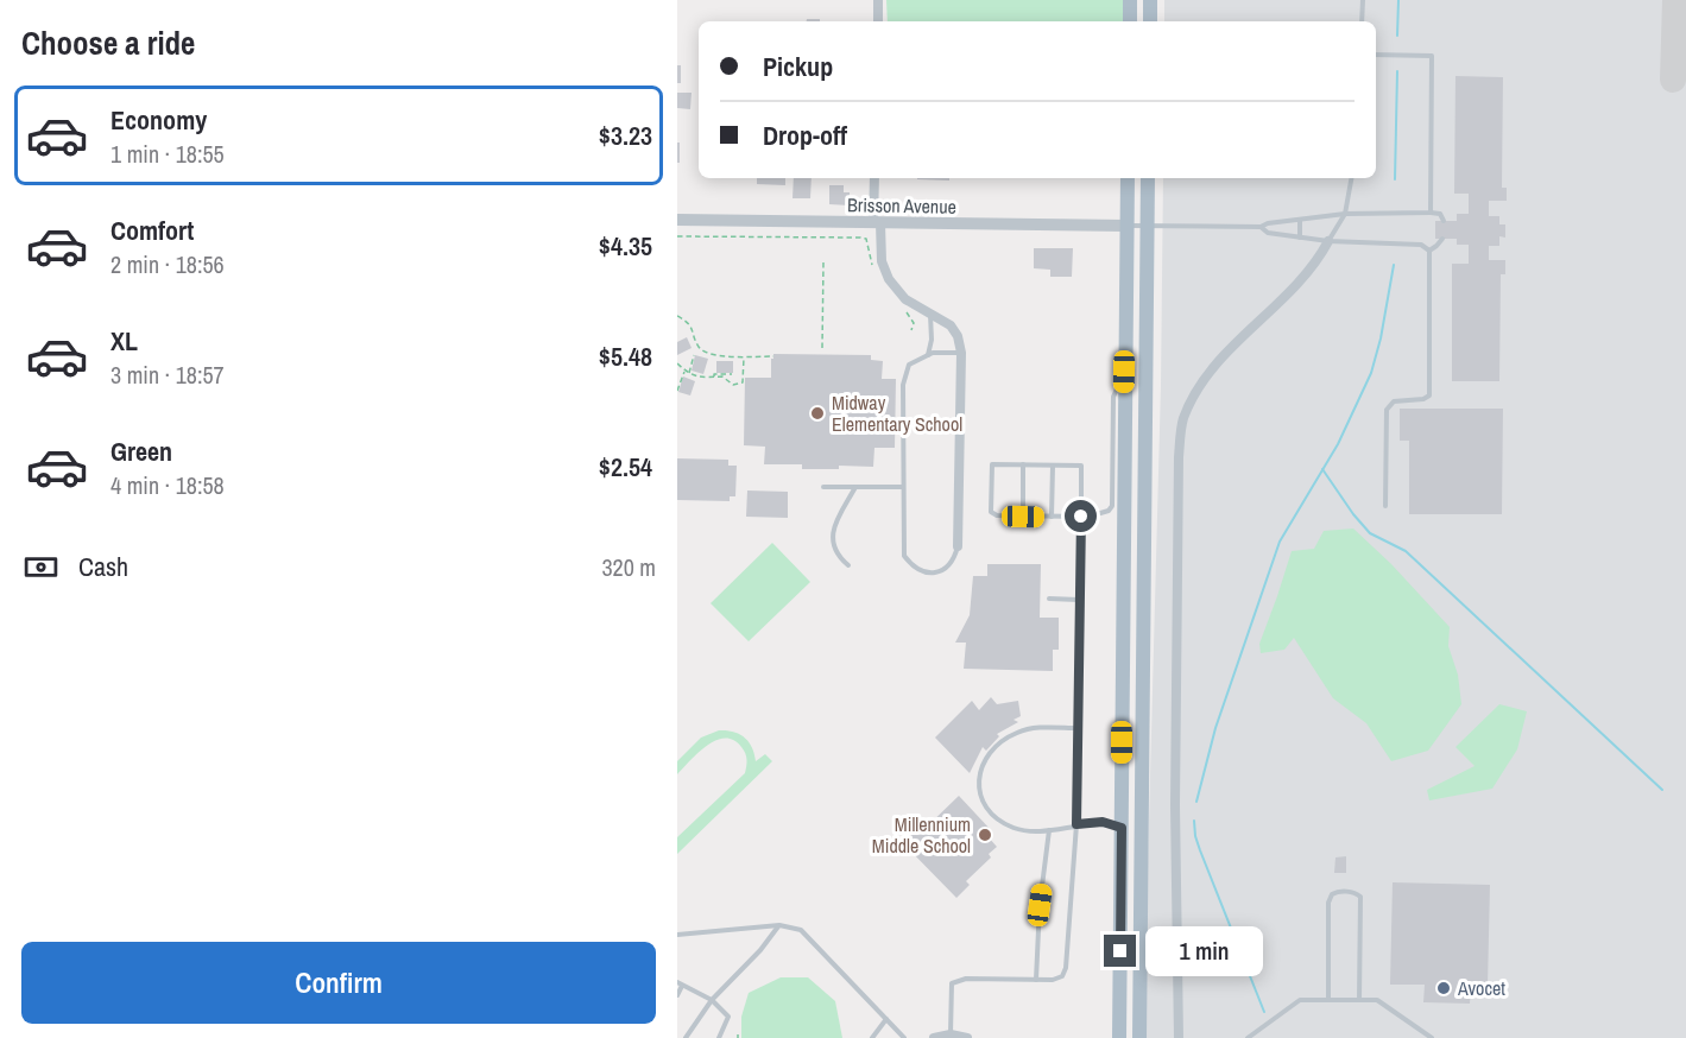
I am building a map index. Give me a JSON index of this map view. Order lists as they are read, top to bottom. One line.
{"streets":{"street":["Brisson Avenue"]},"places":["Midway Elementary School","Millennium Middle School","Avocet"],"page":{"heading":"Choose a ride","banner":["Pickup","Drop-off"],"list":[{"name":"Economy","note":"1 min · 18:55","value":"$3.23"},{"name":"Comfort","note":"2 min · 18:56","value":"$4.35"},{"name":"XL","note":"3 min · 18:57","value":"$5.48"},{"name":"Green","note":"4 min · 18:58","value":"$2.54"}],"pay":["Cash","320 m"],"bubble":"1 min","buttons":"Confirm"}}
